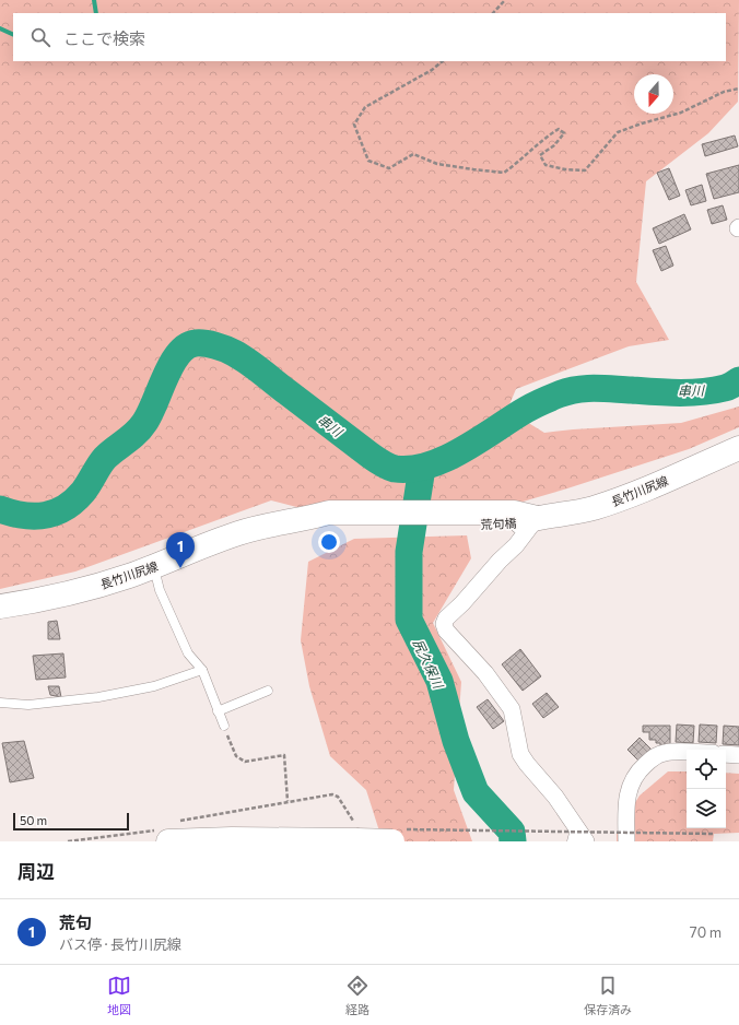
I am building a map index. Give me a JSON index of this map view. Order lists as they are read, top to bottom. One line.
{"streets":{"main road":["長竹川尻線","荒句橋"]},"crossings":[["長竹川尻線","荒句橋"]],"water":["串川","尻久保川"],"scale_bar":"50 m","north":"bottom","page":{"search":"ここで検索","pins":"1","scale":"50 m","heading":"周辺","list":[{"mark":"1","name":"荒句","note":"バス停 · 長竹川尻線","value":"70 m"}],"nav":["地図","経路","保存済み"]}}
